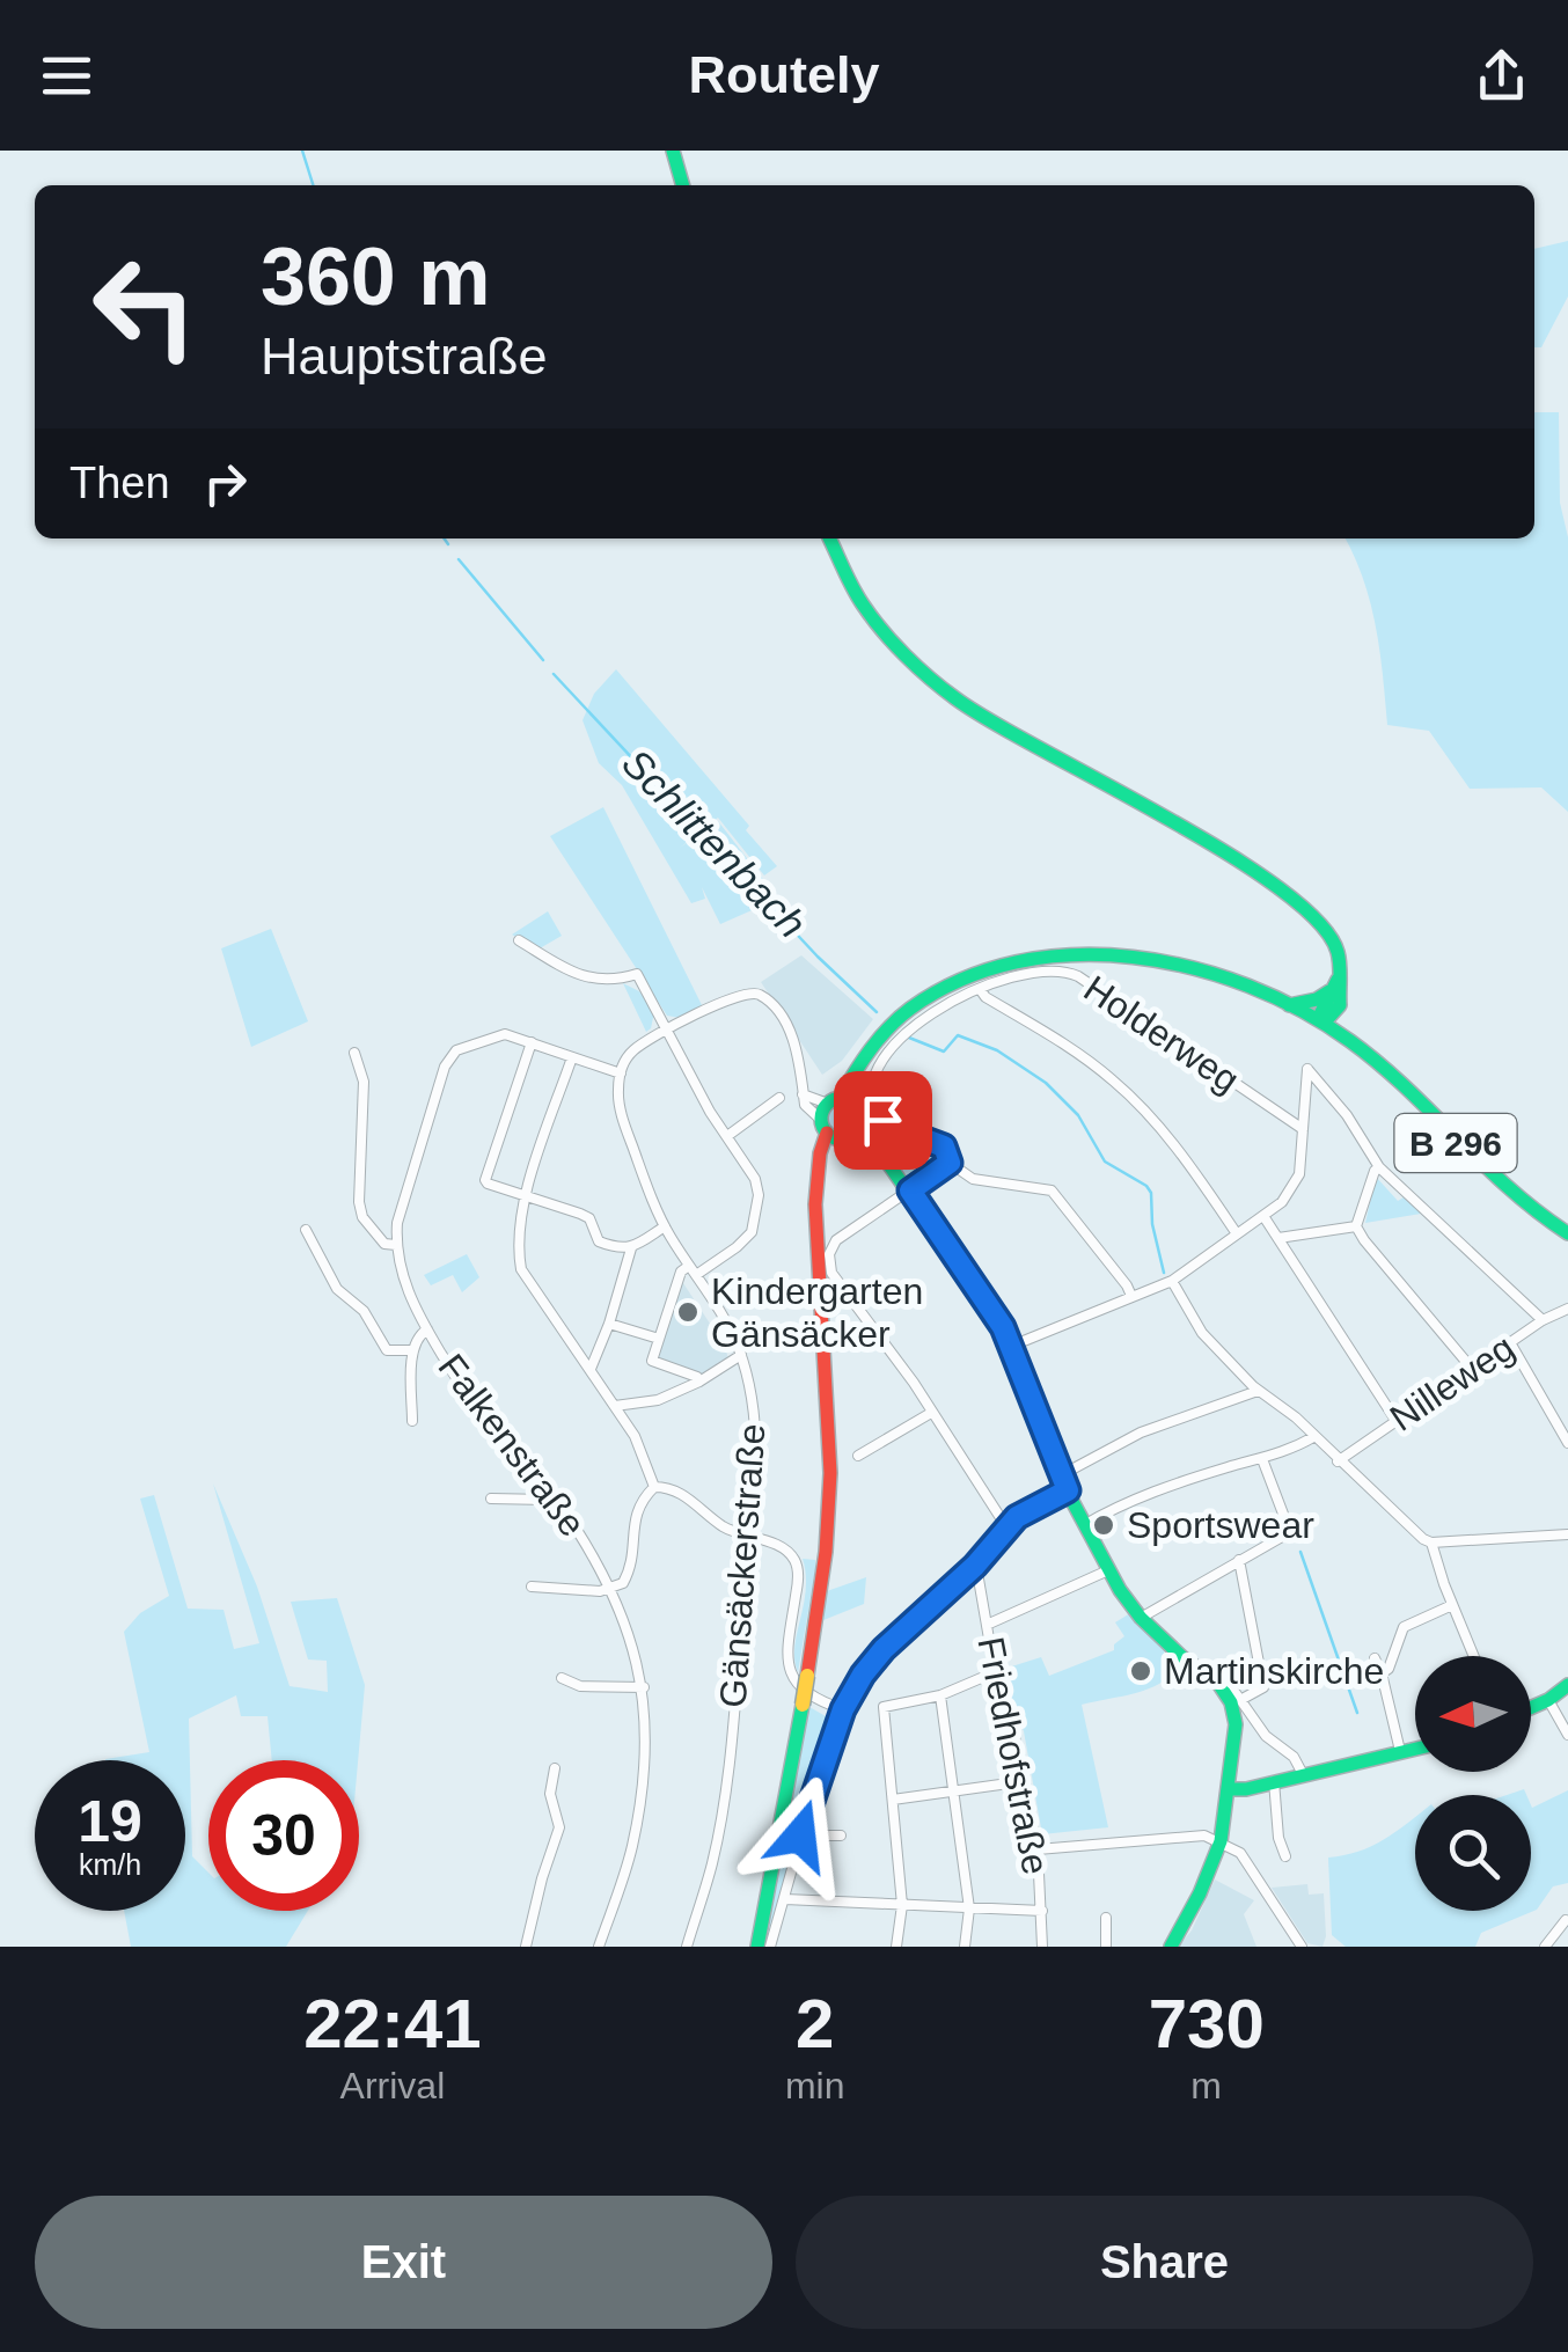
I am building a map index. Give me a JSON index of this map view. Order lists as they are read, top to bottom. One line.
{"streets":{"street":["Holderweg","B 296","Nilleweg","Falkenstraße","Gänsäckerstraße","Friedhofstraße"]},"crossings":[["Falkenstraße","Gänsäckerstraße"]],"water":["Schlittenbach"],"places":["Kindergarten Gänsäcker","Sportswear","Martinskirche"],"north":"left","page":{"header":"Routely","turn":["360 m","Hauptstraße"],"then":"Then","speed":"19 km/h","limit":"30","eta":["22:41","Arrival","2","min","730","m"],"buttons":["Exit","Share"]}}
